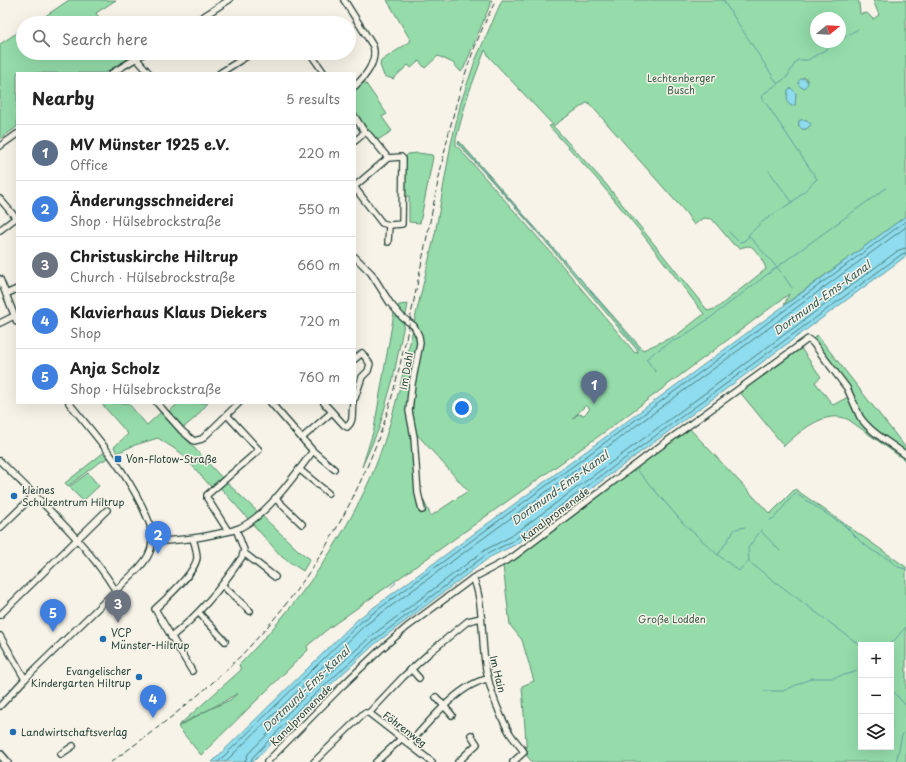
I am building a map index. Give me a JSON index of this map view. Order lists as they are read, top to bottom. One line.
{"streets":{"street":["Im Dahl","Kanalpromenade","Im Hain","Föhrenweg"]},"crossings":[["Kanalpromenade","Im Hain"]],"water":["Dortmund-Ems-Kanal"],"parks":["Lechtenberger Busch","Große Lodden"],"places":{"transit":["Von-Flotow-Straße"],"other":["kleines Schulzentrum Hiltrup","VCP Münster-Hiltrup","Evangelischer Kindergarten Hiltrup","Landwirtschaftsverlag"]},"north":"right","page":{"search":"Search here","heading":["Nearby","5 results"],"list":[{"mark":"1","name":"MV Münster 1925 e.V.","note":"Office","value":"220 m"},{"mark":"2","name":"Änderungsschneiderei","note":"Shop · Hülsebrockstraße","value":"550 m"},{"mark":"3","name":"Christuskirche Hiltrup","note":"Church · Hülsebrockstraße","value":"660 m"},{"mark":"4","name":"Klavierhaus Klaus Diekers","note":"Shop","value":"720 m"},{"mark":"5","name":"Anja Scholz","note":"Shop · Hülsebrockstraße","value":"760 m"}],"pins":["1","2","3","5","4"],"map_buttons":["+","−"]}}
